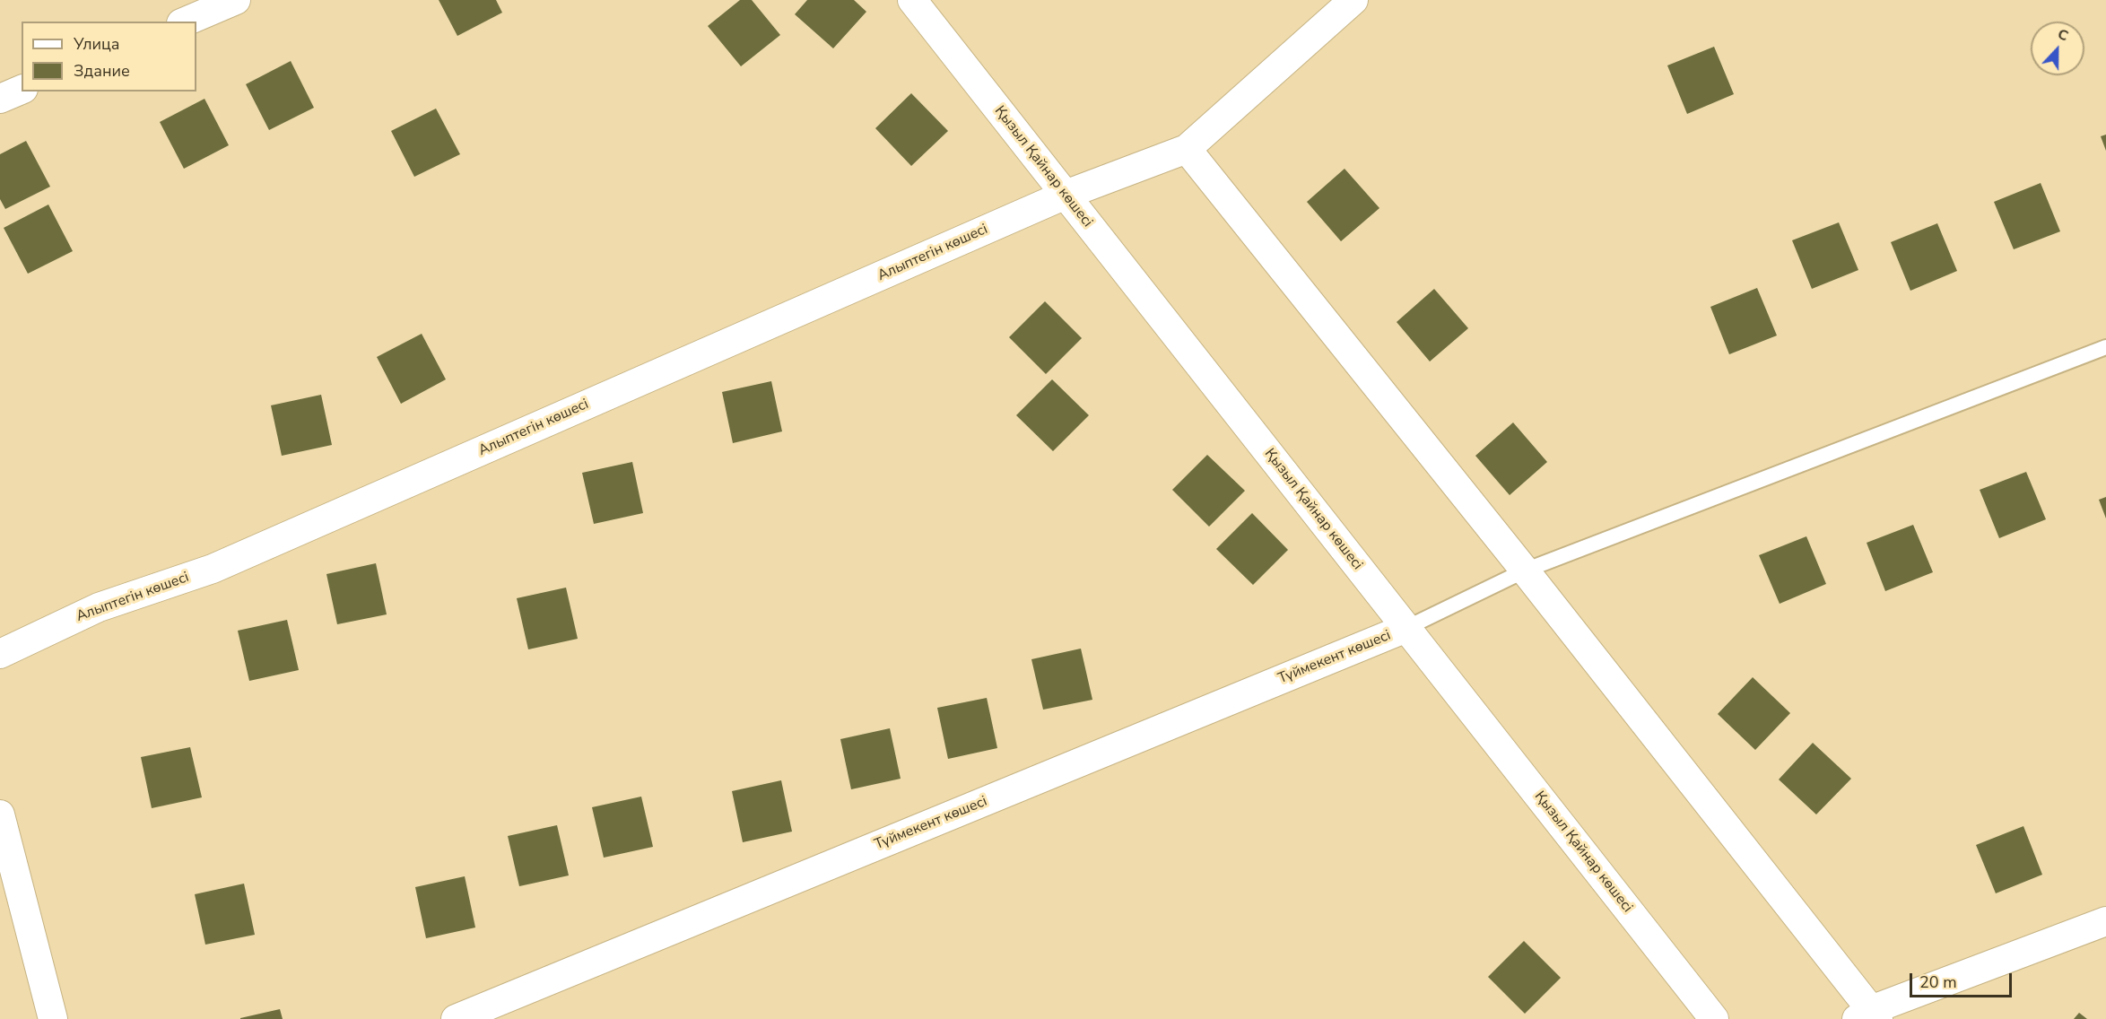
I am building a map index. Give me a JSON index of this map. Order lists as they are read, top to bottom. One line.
{"streets":{"street":["Қызыл Қайнар көшесі","Алыптегін көшесі","Түймекент көшесі"]},"crossings":[["Қызыл Қайнар көшесі","Алыптегін көшесі"],["Қызыл Қайнар көшесі","Түймекент көшесі"]],"legend":["Улица","Здание"],"scale_bar":"20 m","north":"top"}
